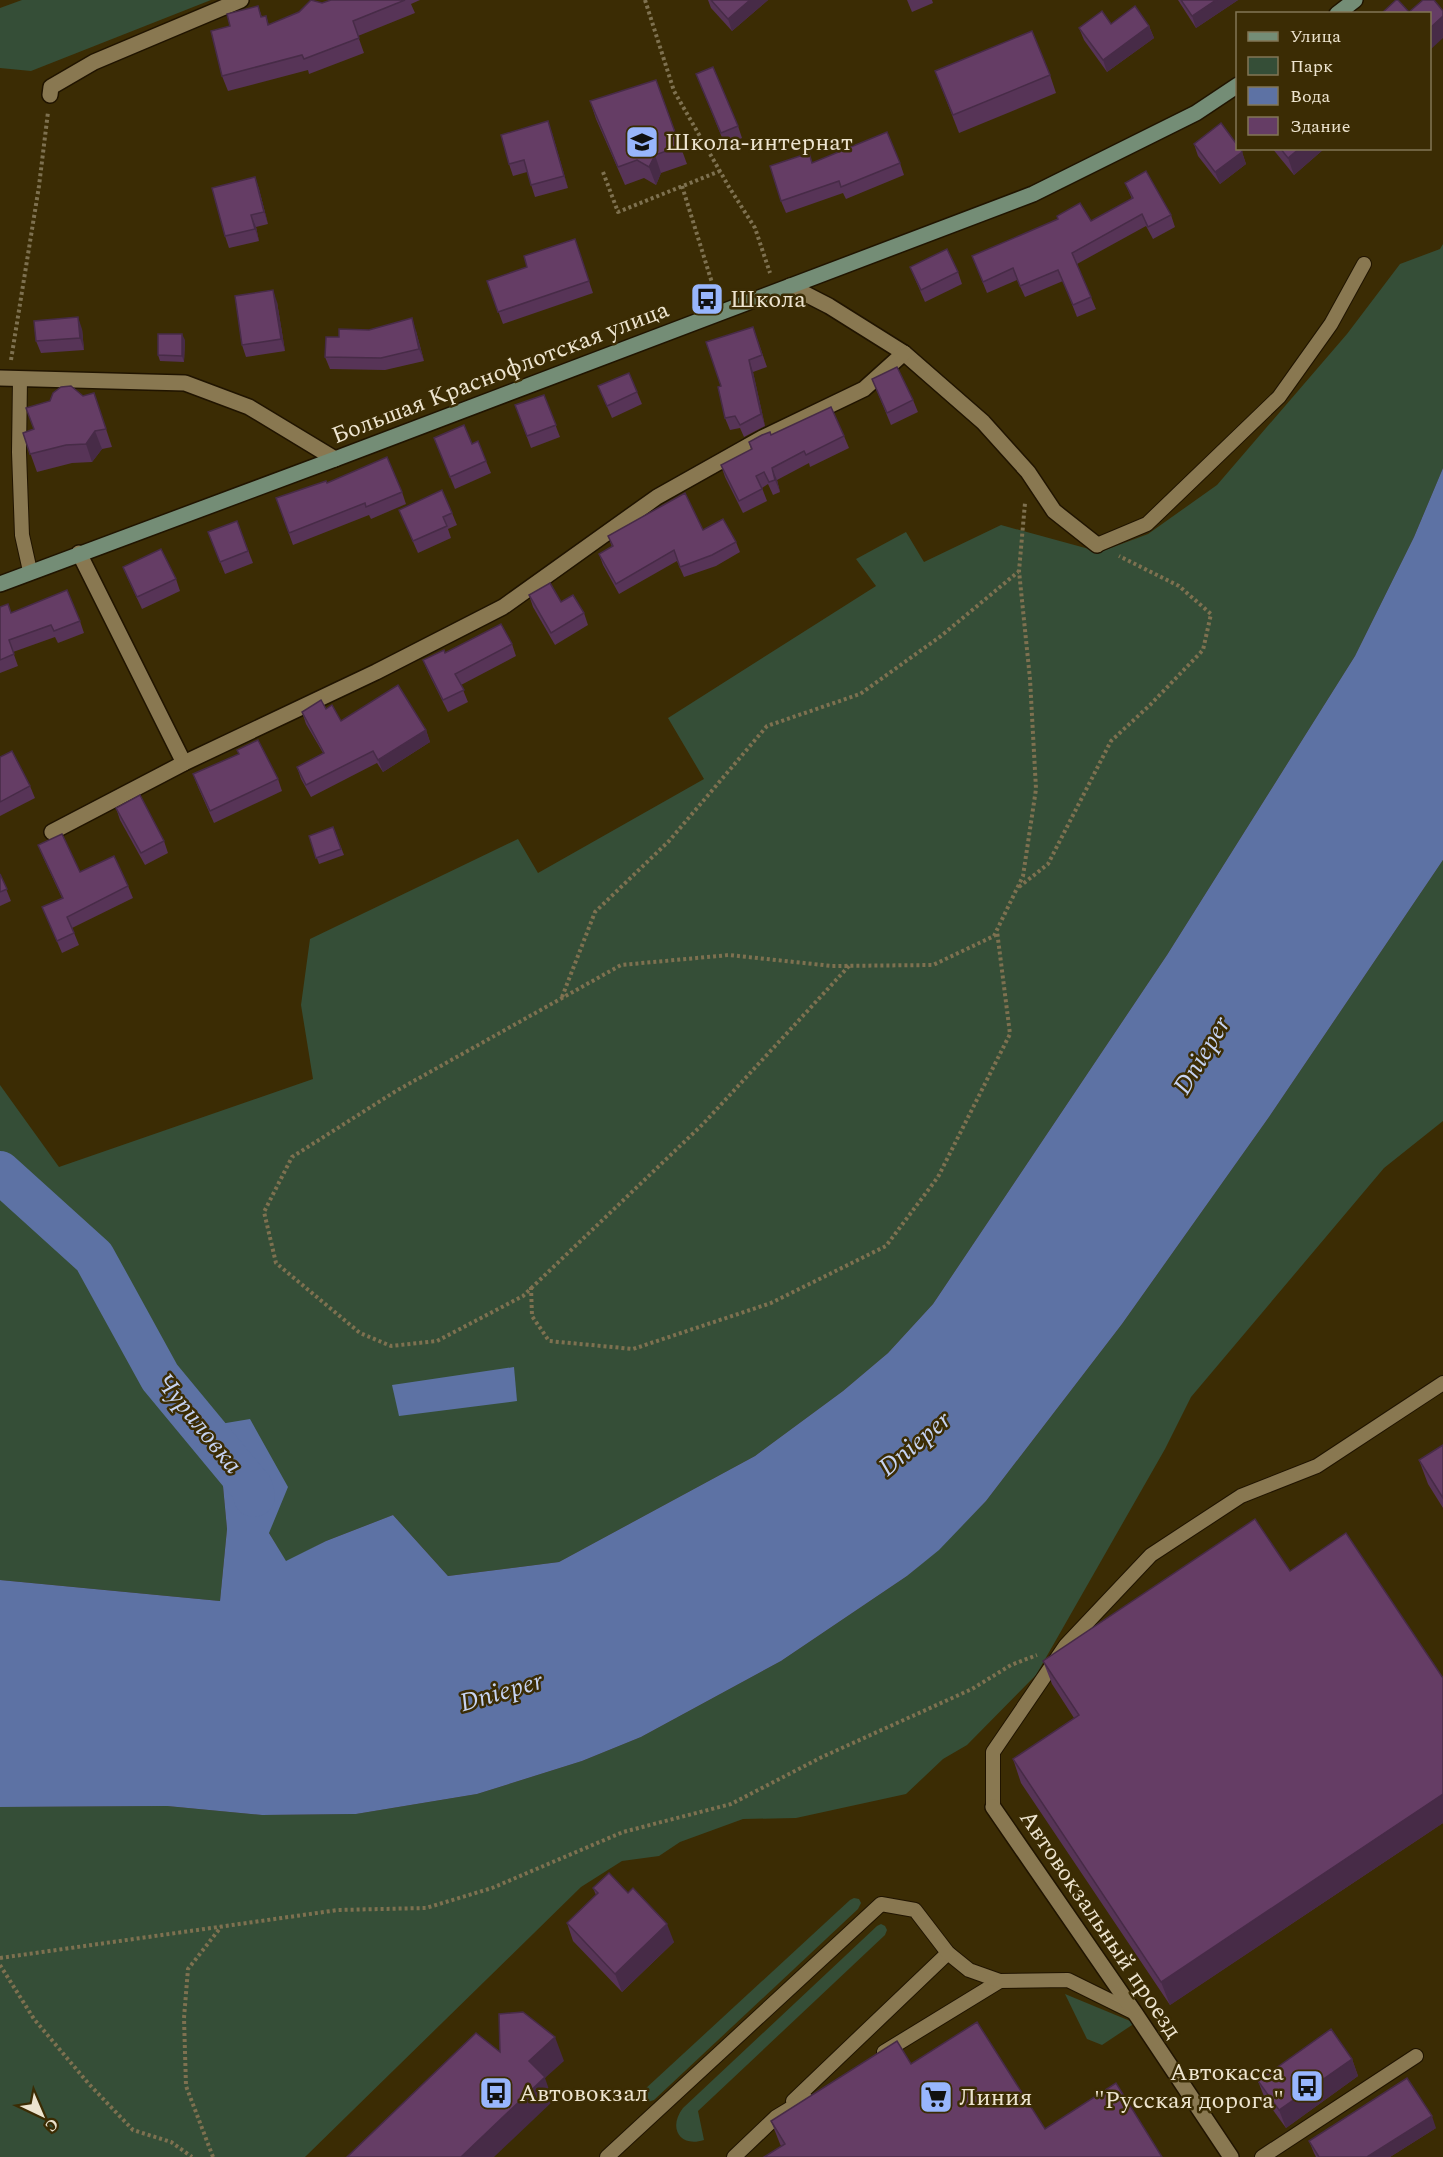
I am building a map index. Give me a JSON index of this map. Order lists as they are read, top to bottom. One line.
{"streets":{"main road":["Большая Краснофлотская улица"],"street":["Автовокзальный проезд"]},"water":["Dnieper","Чуриловка"],"places":{"school or university":["Школа-интернат"],"bus stop":["Школа","Автокасса \"Русская дорога\"","Автовокзал"],"supermarket":["Линия"]},"legend":["Улица","Парк","Вода","Здание"],"north":"bottom right"}
